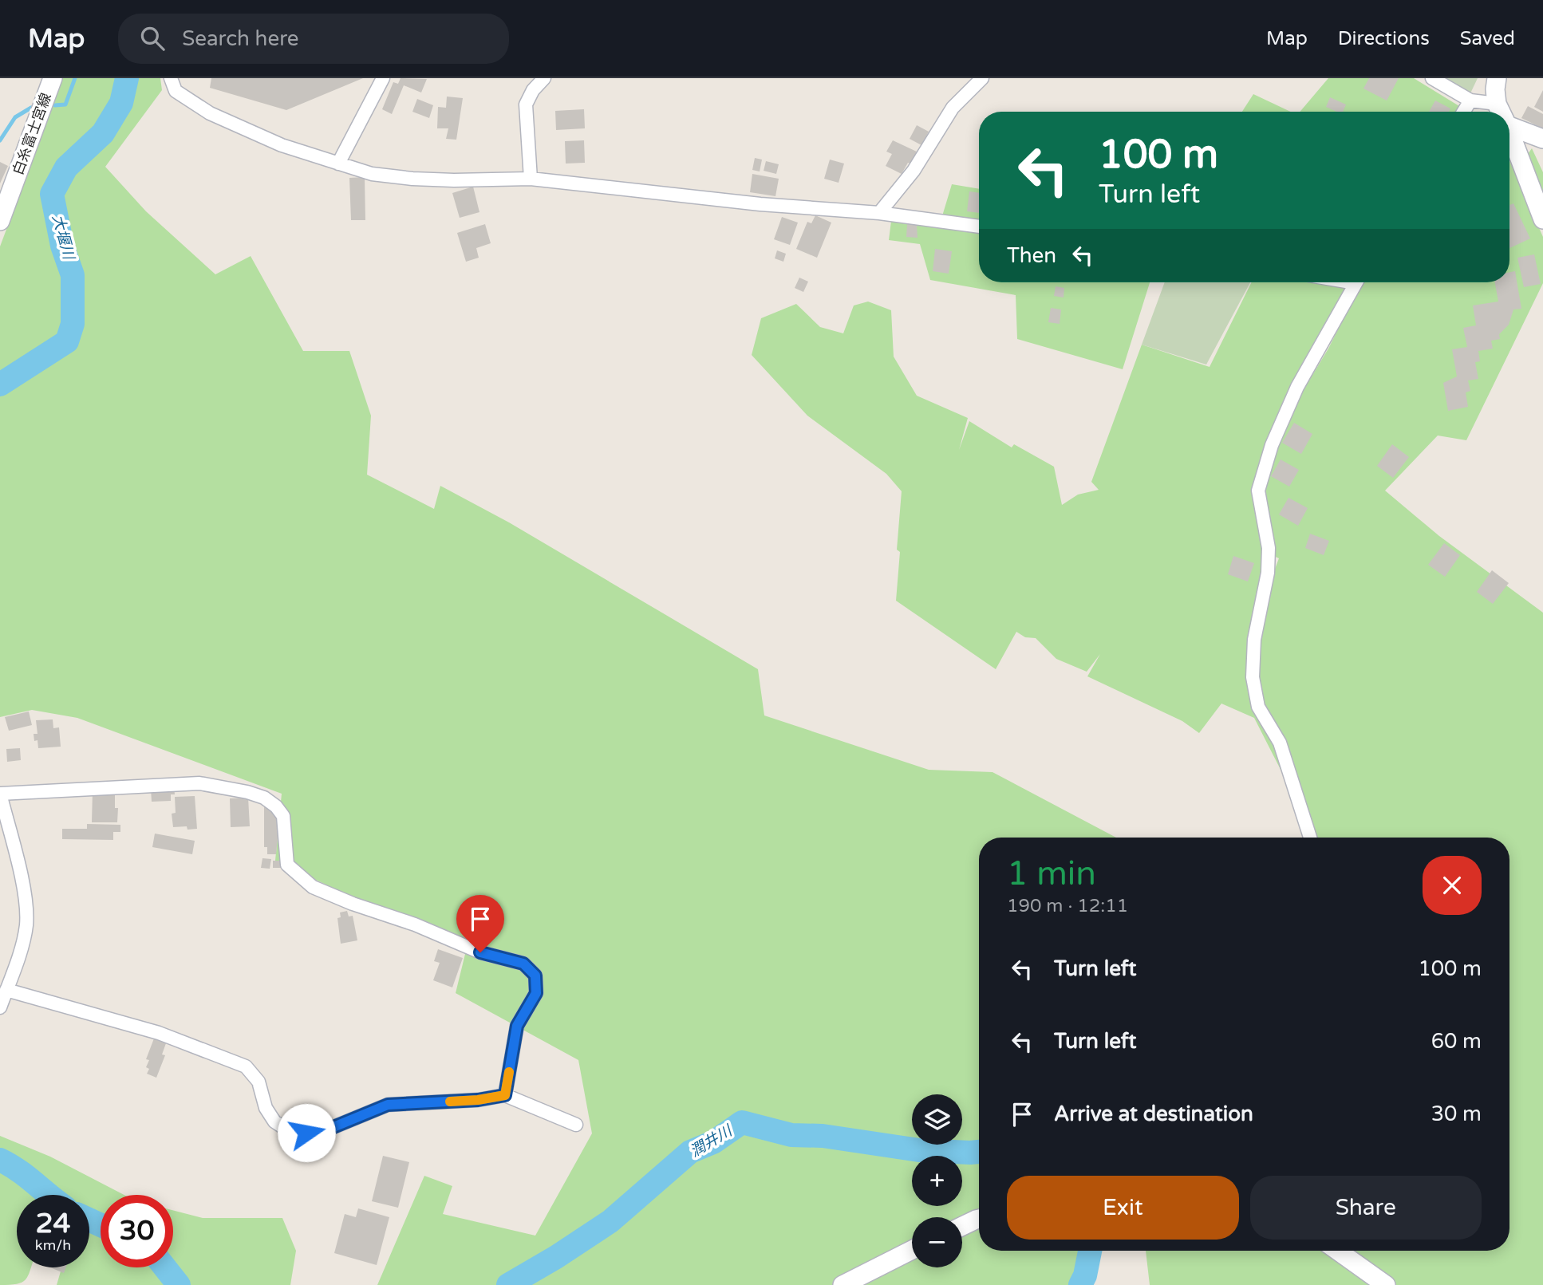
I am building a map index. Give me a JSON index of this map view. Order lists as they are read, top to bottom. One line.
{"streets":{"street":["白糸富士宮線"]},"water":["大堰川","潤井川"],"page":{"header":"Map","search":"Search here","nav":["Map","Directions","Saved"],"turn":["100 m","Turn left"],"then":"Then","heading":["1 min","190 m · 12:11"],"list":[{"name":"Turn left","value":"100 m"},{"name":"Turn left","value":"60 m"},{"name":"Arrive at destination","value":"30 m"}],"map_buttons":["+","−"],"buttons":["Exit","Share"],"speed":"24 km/h","limit":"30"}}
